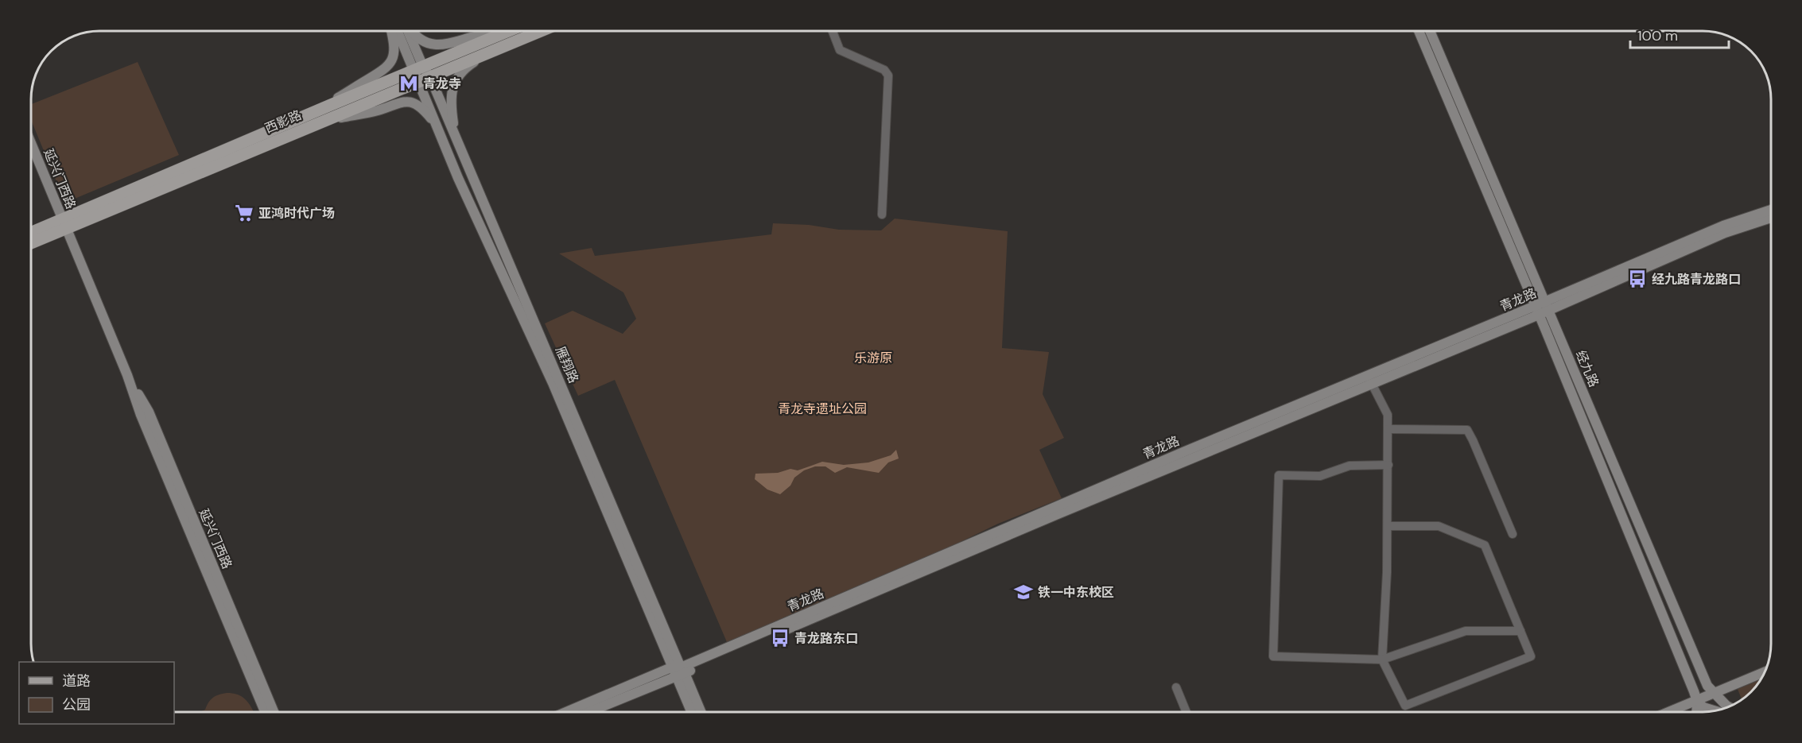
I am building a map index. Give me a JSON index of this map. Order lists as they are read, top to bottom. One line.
{"streets":{"main road":["西影路"],"street":["延兴门西路","青龙路","雁翔路","经九路"]},"crossings":[["西影路","延兴门西路"],["西影路","雁翔路"],["青龙路","雁翔路"],["青龙路","经九路"]],"parks":["乐游原","青龙寺遗址公园"],"places":{"metro station":["青龙寺"],"supermarket":["亚鸿时代广场"],"bus stop":["经九路青龙路口","青龙路东口"],"school or university":["铁一中东校区"]},"legend":["道路","公园"],"scale_bar":"100 m"}
